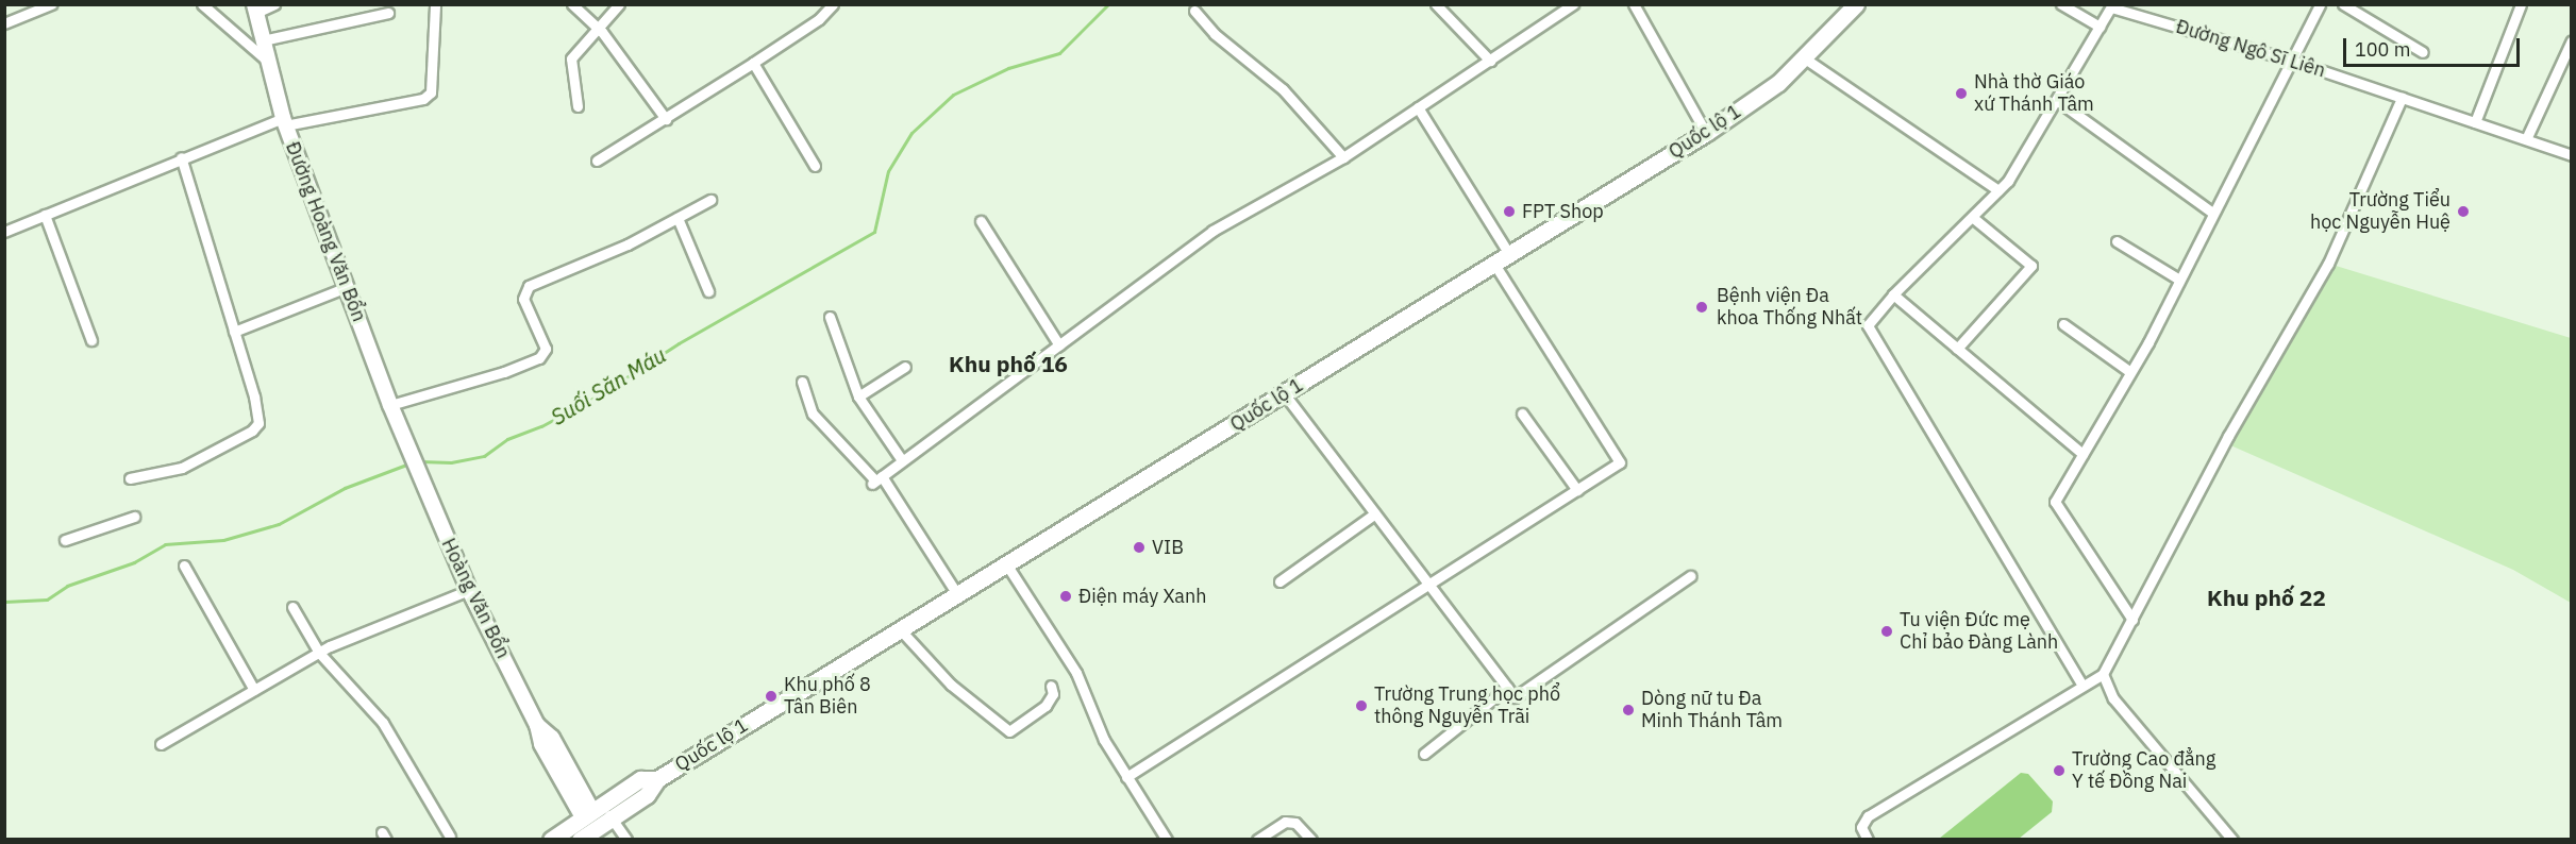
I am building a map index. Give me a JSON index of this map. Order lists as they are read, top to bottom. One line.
{"streets":{"highway":["Quốc lộ 1"],"main road":["Đường Hoàng Văn Bổn","Hoàng Văn Bổn"],"street":["Đường Ngô Sĩ Liên"]},"crossings":[["Quốc lộ 1","Hoàng Văn Bổn"],["Đường Hoàng Văn Bổn","Hoàng Văn Bổn"]],"districts":["Khu phố 16","Khu phố 22"],"water":["Suối Săn Máu"],"places":["Nhà thờ Giáo xứ Thánh Tâm","FPT Shop","Trường Tiểu học Nguyễn Huệ","Bệnh viện Đa khoa Thống Nhất","VIB","Điện máy Xanh","Tu viện Đức mẹ Chỉ bảo Đàng Lành","Khu phố 8 Tân Biên","Trường Trung học phổ thông Nguyễn Trãi","Dòng nữ tu Đa Minh Thánh Tâm","Trường Cao đẳng Y tế Đồng Nai"],"scale_bar":"100 m"}
